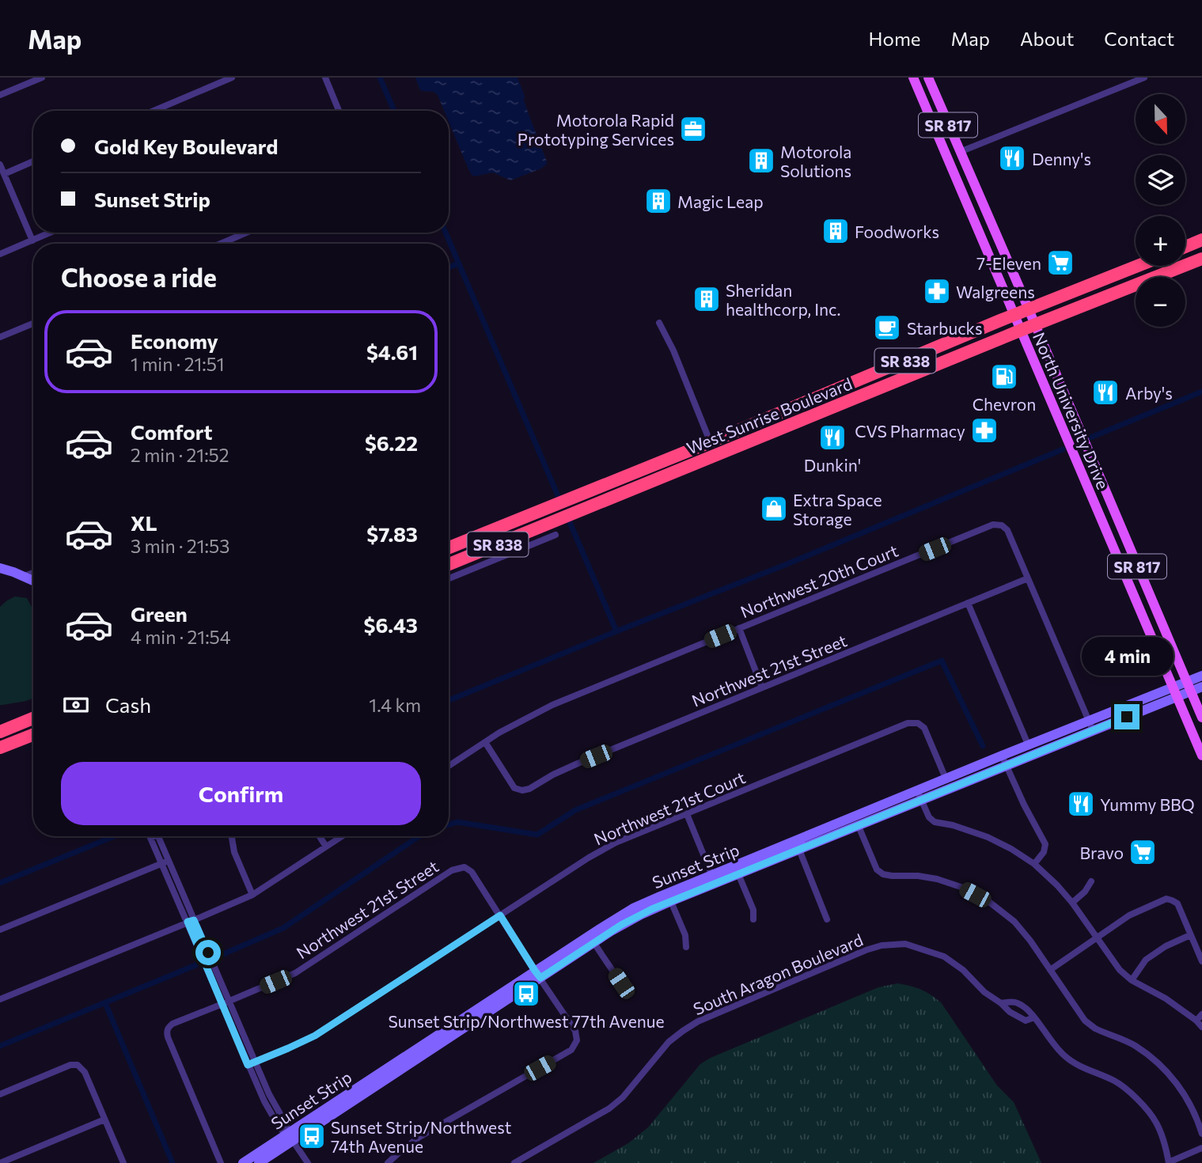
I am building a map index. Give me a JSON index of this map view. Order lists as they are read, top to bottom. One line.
{"streets":{"highway":["SR 838","West Sunrise Boulevard"],"main road":["SR 817","North University Drive"],"street":["Northwest 20th Court","Northwest 21st Street","Northwest 21st Court","Sunset Strip","South Aragon Boulevard"]},"crossings":[["North University Drive","West Sunrise Boulevard"],["North University Drive","Sunset Strip"],["Northwest 20th Court","Northwest 21st Street"],["Northwest 21st Street","Northwest 21st Court"],["Northwest 21st Court","Sunset Strip"]],"places":{"office":["Motorola Rapid Prototyping Services"],"restaurant":["Denny's","Arby's","Dunkin'","Yummy BBQ"],"building":["Motorola Solutions","Magic Leap","Foodworks","Sheridan healthcorp, Inc."],"supermarket":["7-Eleven","Bravo"],"pharmacy":["Walgreens","CVS Pharmacy"],"cafe":["Starbucks"],"fuel station":["Chevron"],"shop":["Extra Space Storage"],"bus stop":["Sunset Strip/Northwest 77th Avenue","Sunset Strip/Northwest 74th Avenue"]},"north":"bottom","page":{"header":"Map","nav":["Home","Map","About","Contact"],"map_buttons":["+","−"],"banner":["Gold Key Boulevard","Sunset Strip"],"heading":"Choose a ride","list":[{"name":"Economy","note":"1 min · 21:51","value":"$4.61"},{"name":"Comfort","note":"2 min · 21:52","value":"$6.22"},{"name":"XL","note":"3 min · 21:53","value":"$7.83"},{"name":"Green","note":"4 min · 21:54","value":"$6.43"}],"bubble":"4 min","pay":["Cash","1.4 km"],"buttons":"Confirm"}}
